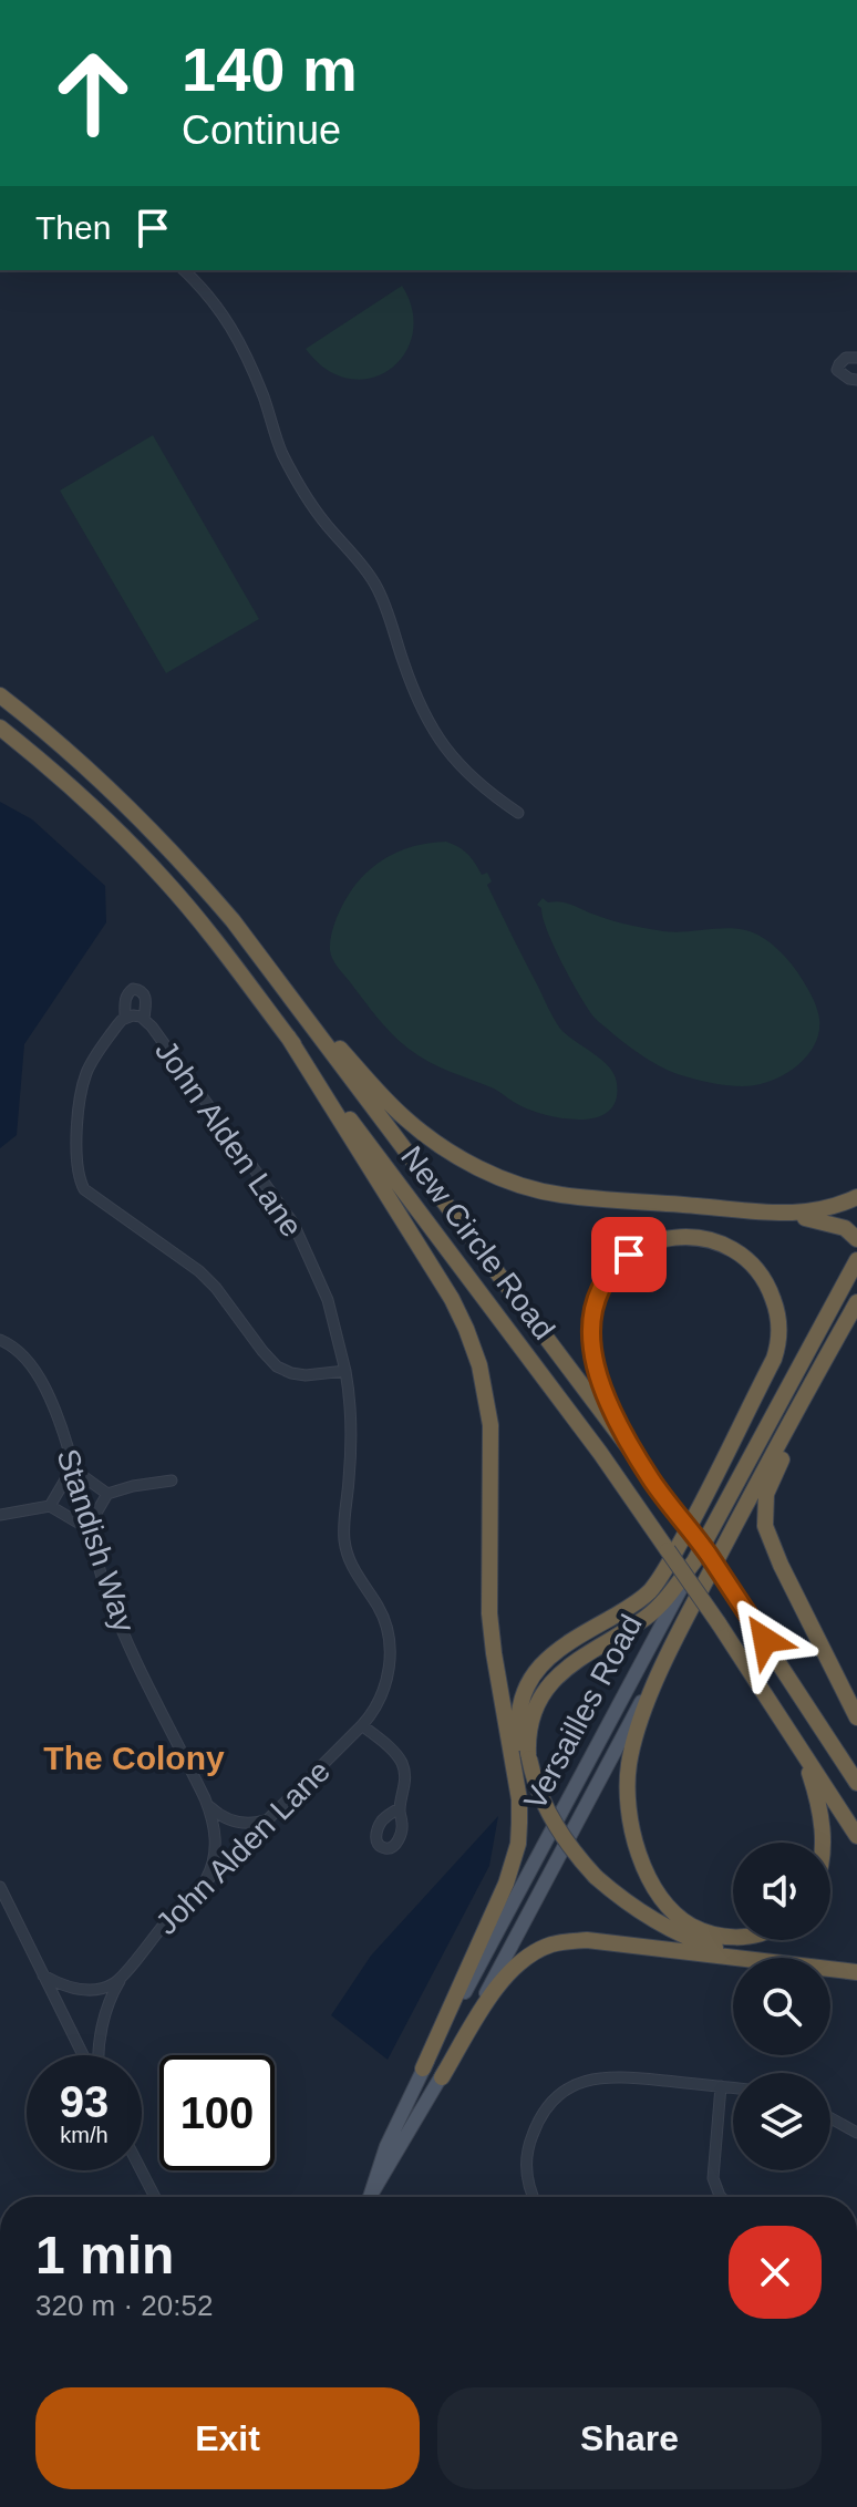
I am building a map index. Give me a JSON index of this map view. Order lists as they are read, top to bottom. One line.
{"streets":{"highway":["New Circle Road","Versailles Road"],"street":["John Alden Lane","Standish Way"]},"crossings":[["John Alden Lane","Standish Way"]],"districts":["The Colony"],"page":{"turn":["140 m","Continue"],"then":"Then","speed":"93 km/h","limit":"100","heading":["1 min","320 m · 20:52"],"buttons":["Exit","Share"]}}
